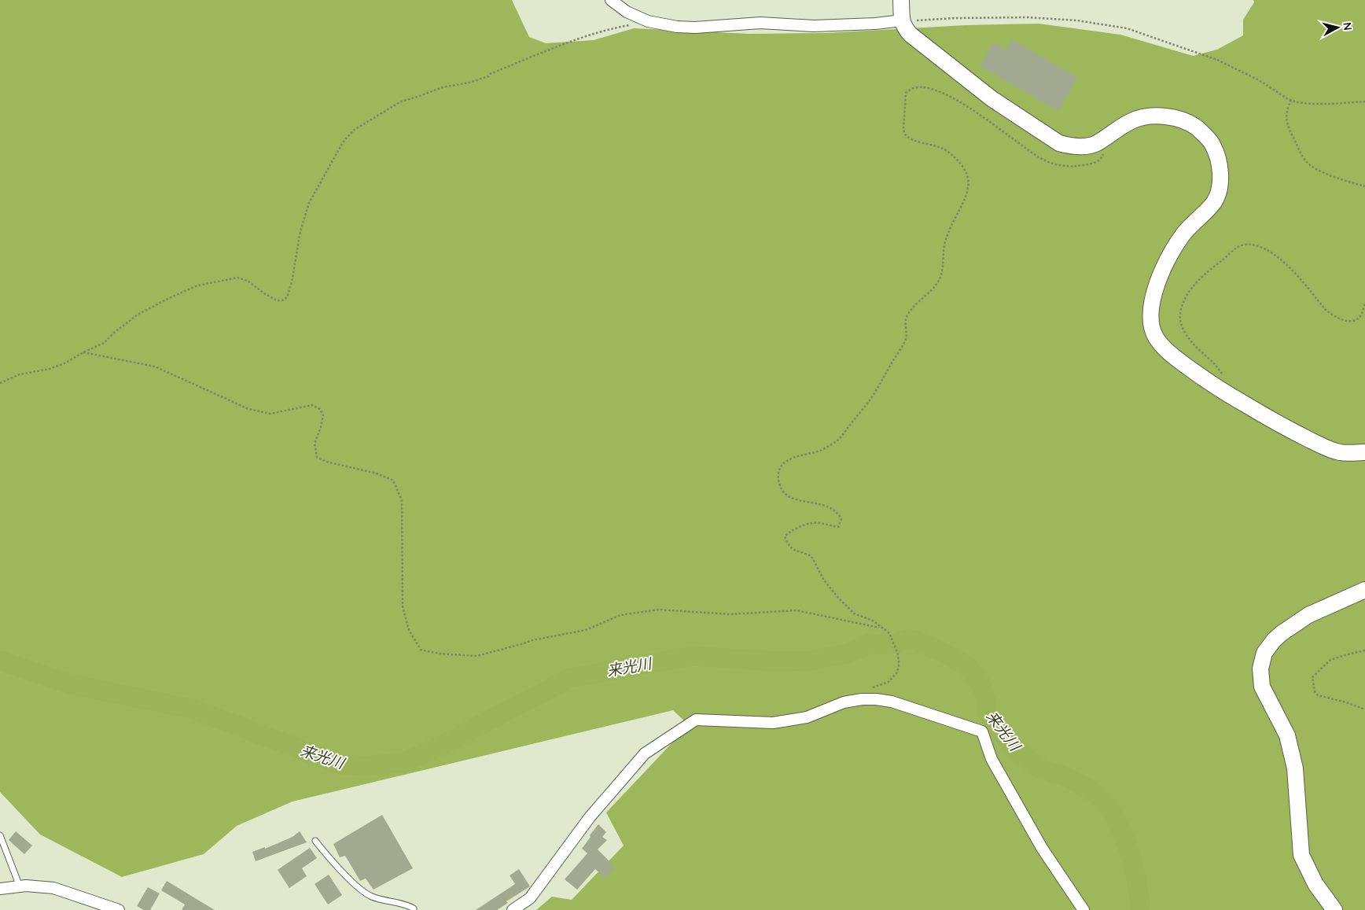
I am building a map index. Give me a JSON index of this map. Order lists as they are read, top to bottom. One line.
{"water":["来光川"],"north":"right"}
